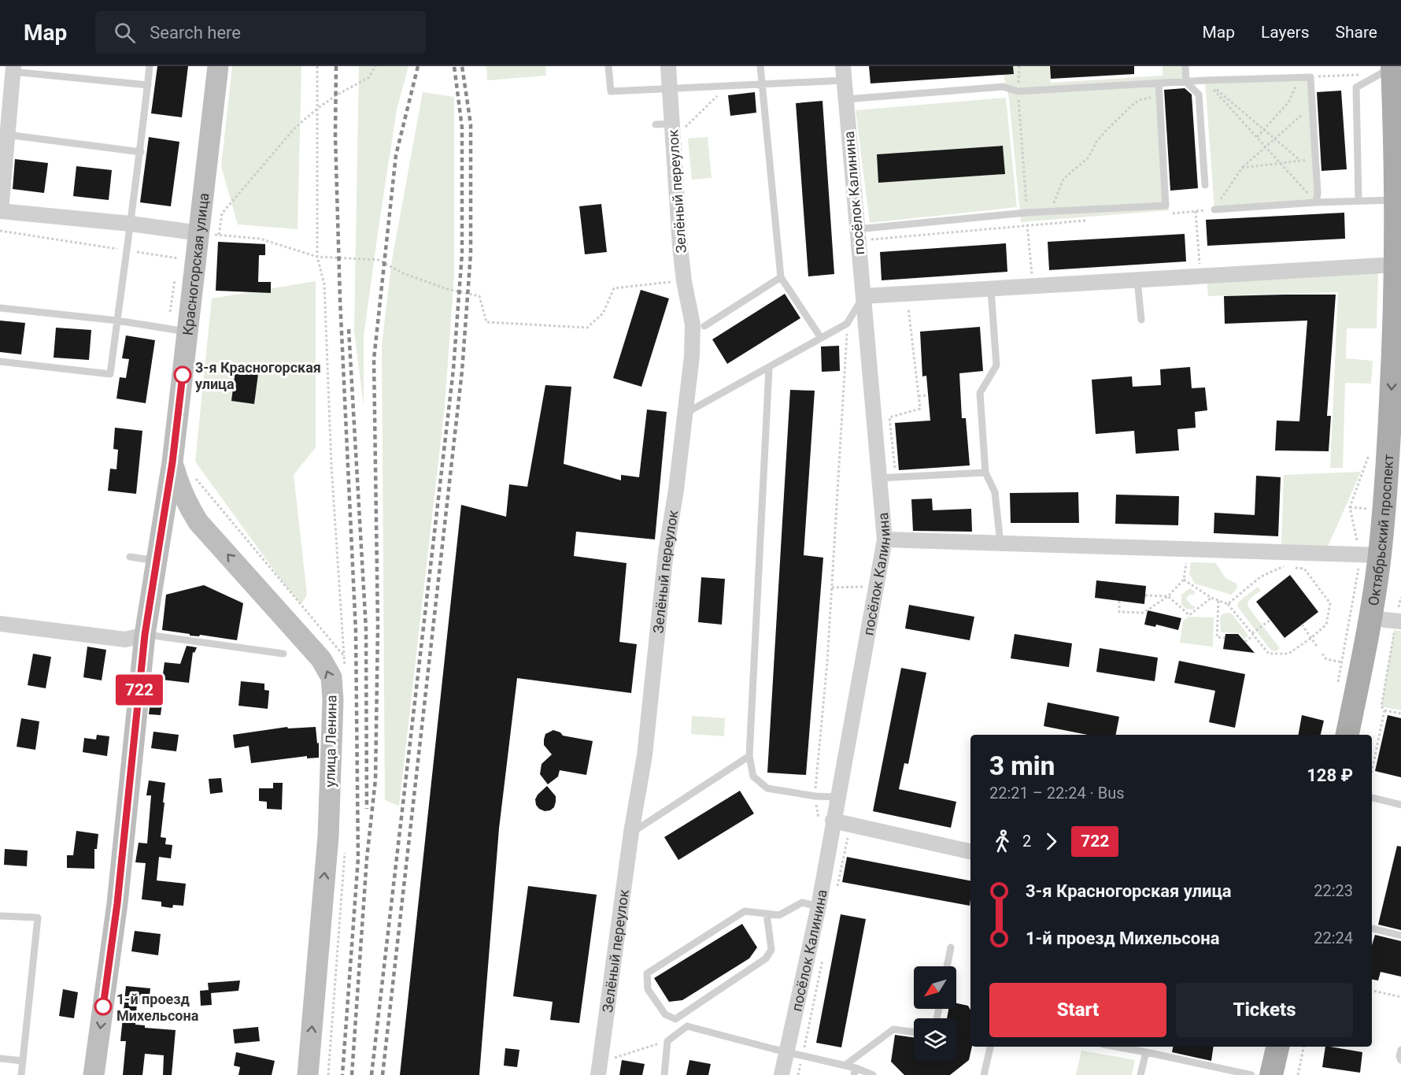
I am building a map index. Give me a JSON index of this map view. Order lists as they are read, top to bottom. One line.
{"streets":{"main road":["Октябрьский проспект"],"street":["Зелёный переулок","посёлок Калинина","Красногорская улица","улица Ленина"]},"crossings":[["Красногорская улица","улица Ленина"]],"one_way":["Красногорская улица","улица Ленина"],"places":["3-я Красногорская улица","1-й проезд Михельсона"],"lines":["bus line 722"],"north":"bottom left","page":{"header":"Map","search":"Search here","nav":["Map","Layers","Share"],"on_map":"722","heading":["3 min","22:21 – 22:24 · Bus","128 ₽"],"legs":["2","722"],"list":[{"name":"3-я Красногорская улица","value":"22:23"},{"name":"1-й проезд Михельсона","value":"22:24"}],"buttons":["Start","Tickets"]}}
